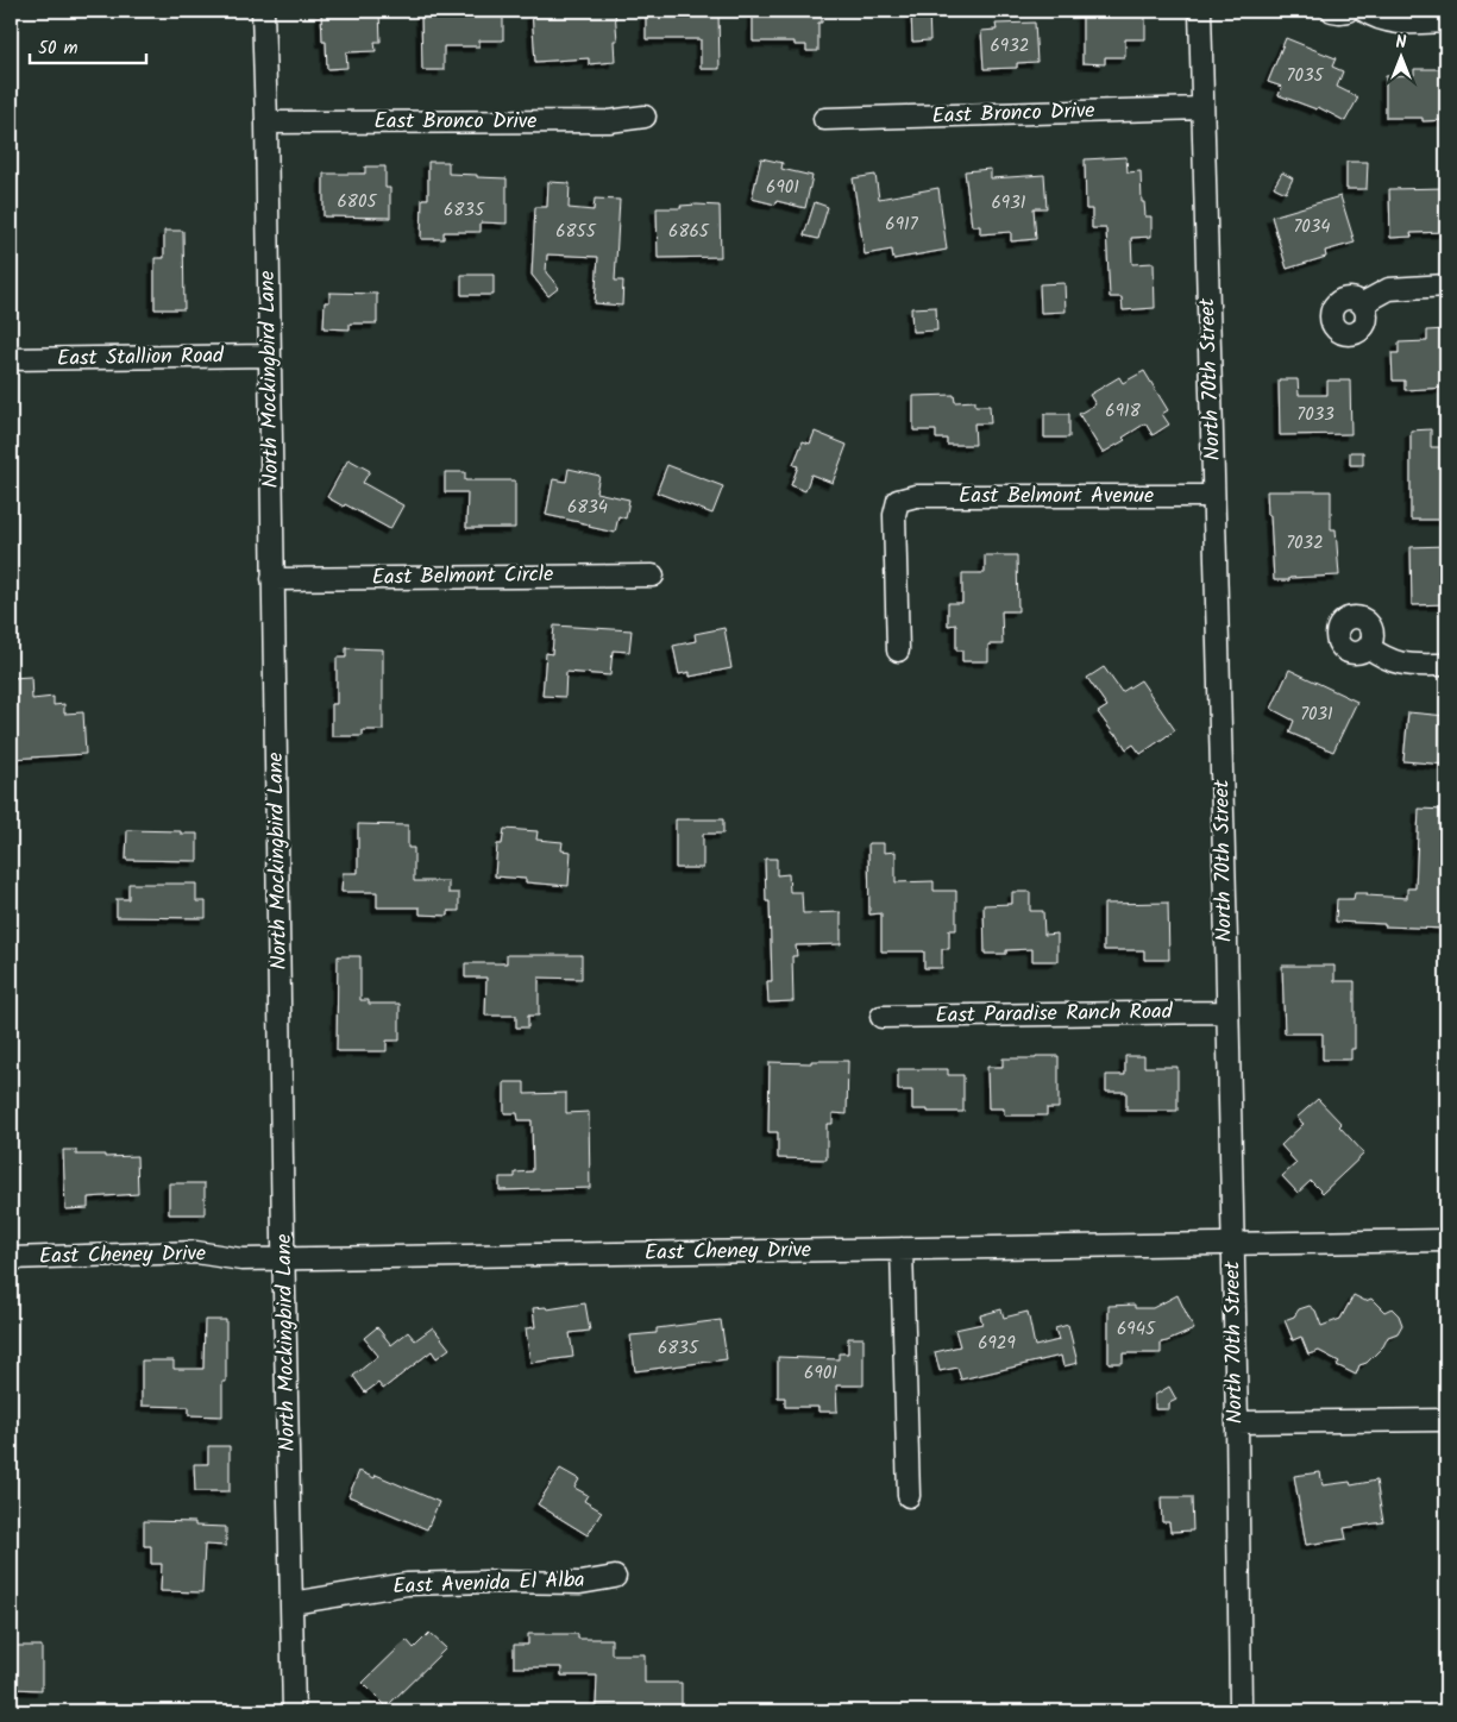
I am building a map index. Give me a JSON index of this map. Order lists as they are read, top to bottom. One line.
{"streets":{"street":["East Bronco Drive","East Stallion Road","North Mockingbird Lane","North 70th Street","East Belmont Avenue","East Belmont Circle","East Paradise Ranch Road","East Cheney Drive","East Avenida El Alba"]},"crossings":[["East Bronco Drive","North Mockingbird Lane"],["East Bronco Drive","North 70th Street"],["East Stallion Road","North Mockingbird Lane"],["North Mockingbird Lane","East Belmont Circle"],["North Mockingbird Lane","East Cheney Drive"],["North Mockingbird Lane","East Avenida El Alba"],["North 70th Street","East Belmont Avenue"],["North 70th Street","East Paradise Ranch Road"],["North 70th Street","East Cheney Drive"]],"house_numbers":["6932","7035","6901","6805","6931","6835","6917","7034","6855","6865","6918","7033","6834","7032","7031","6945","6929","6835","6901"],"scale_bar":"50 m","north":"top"}
